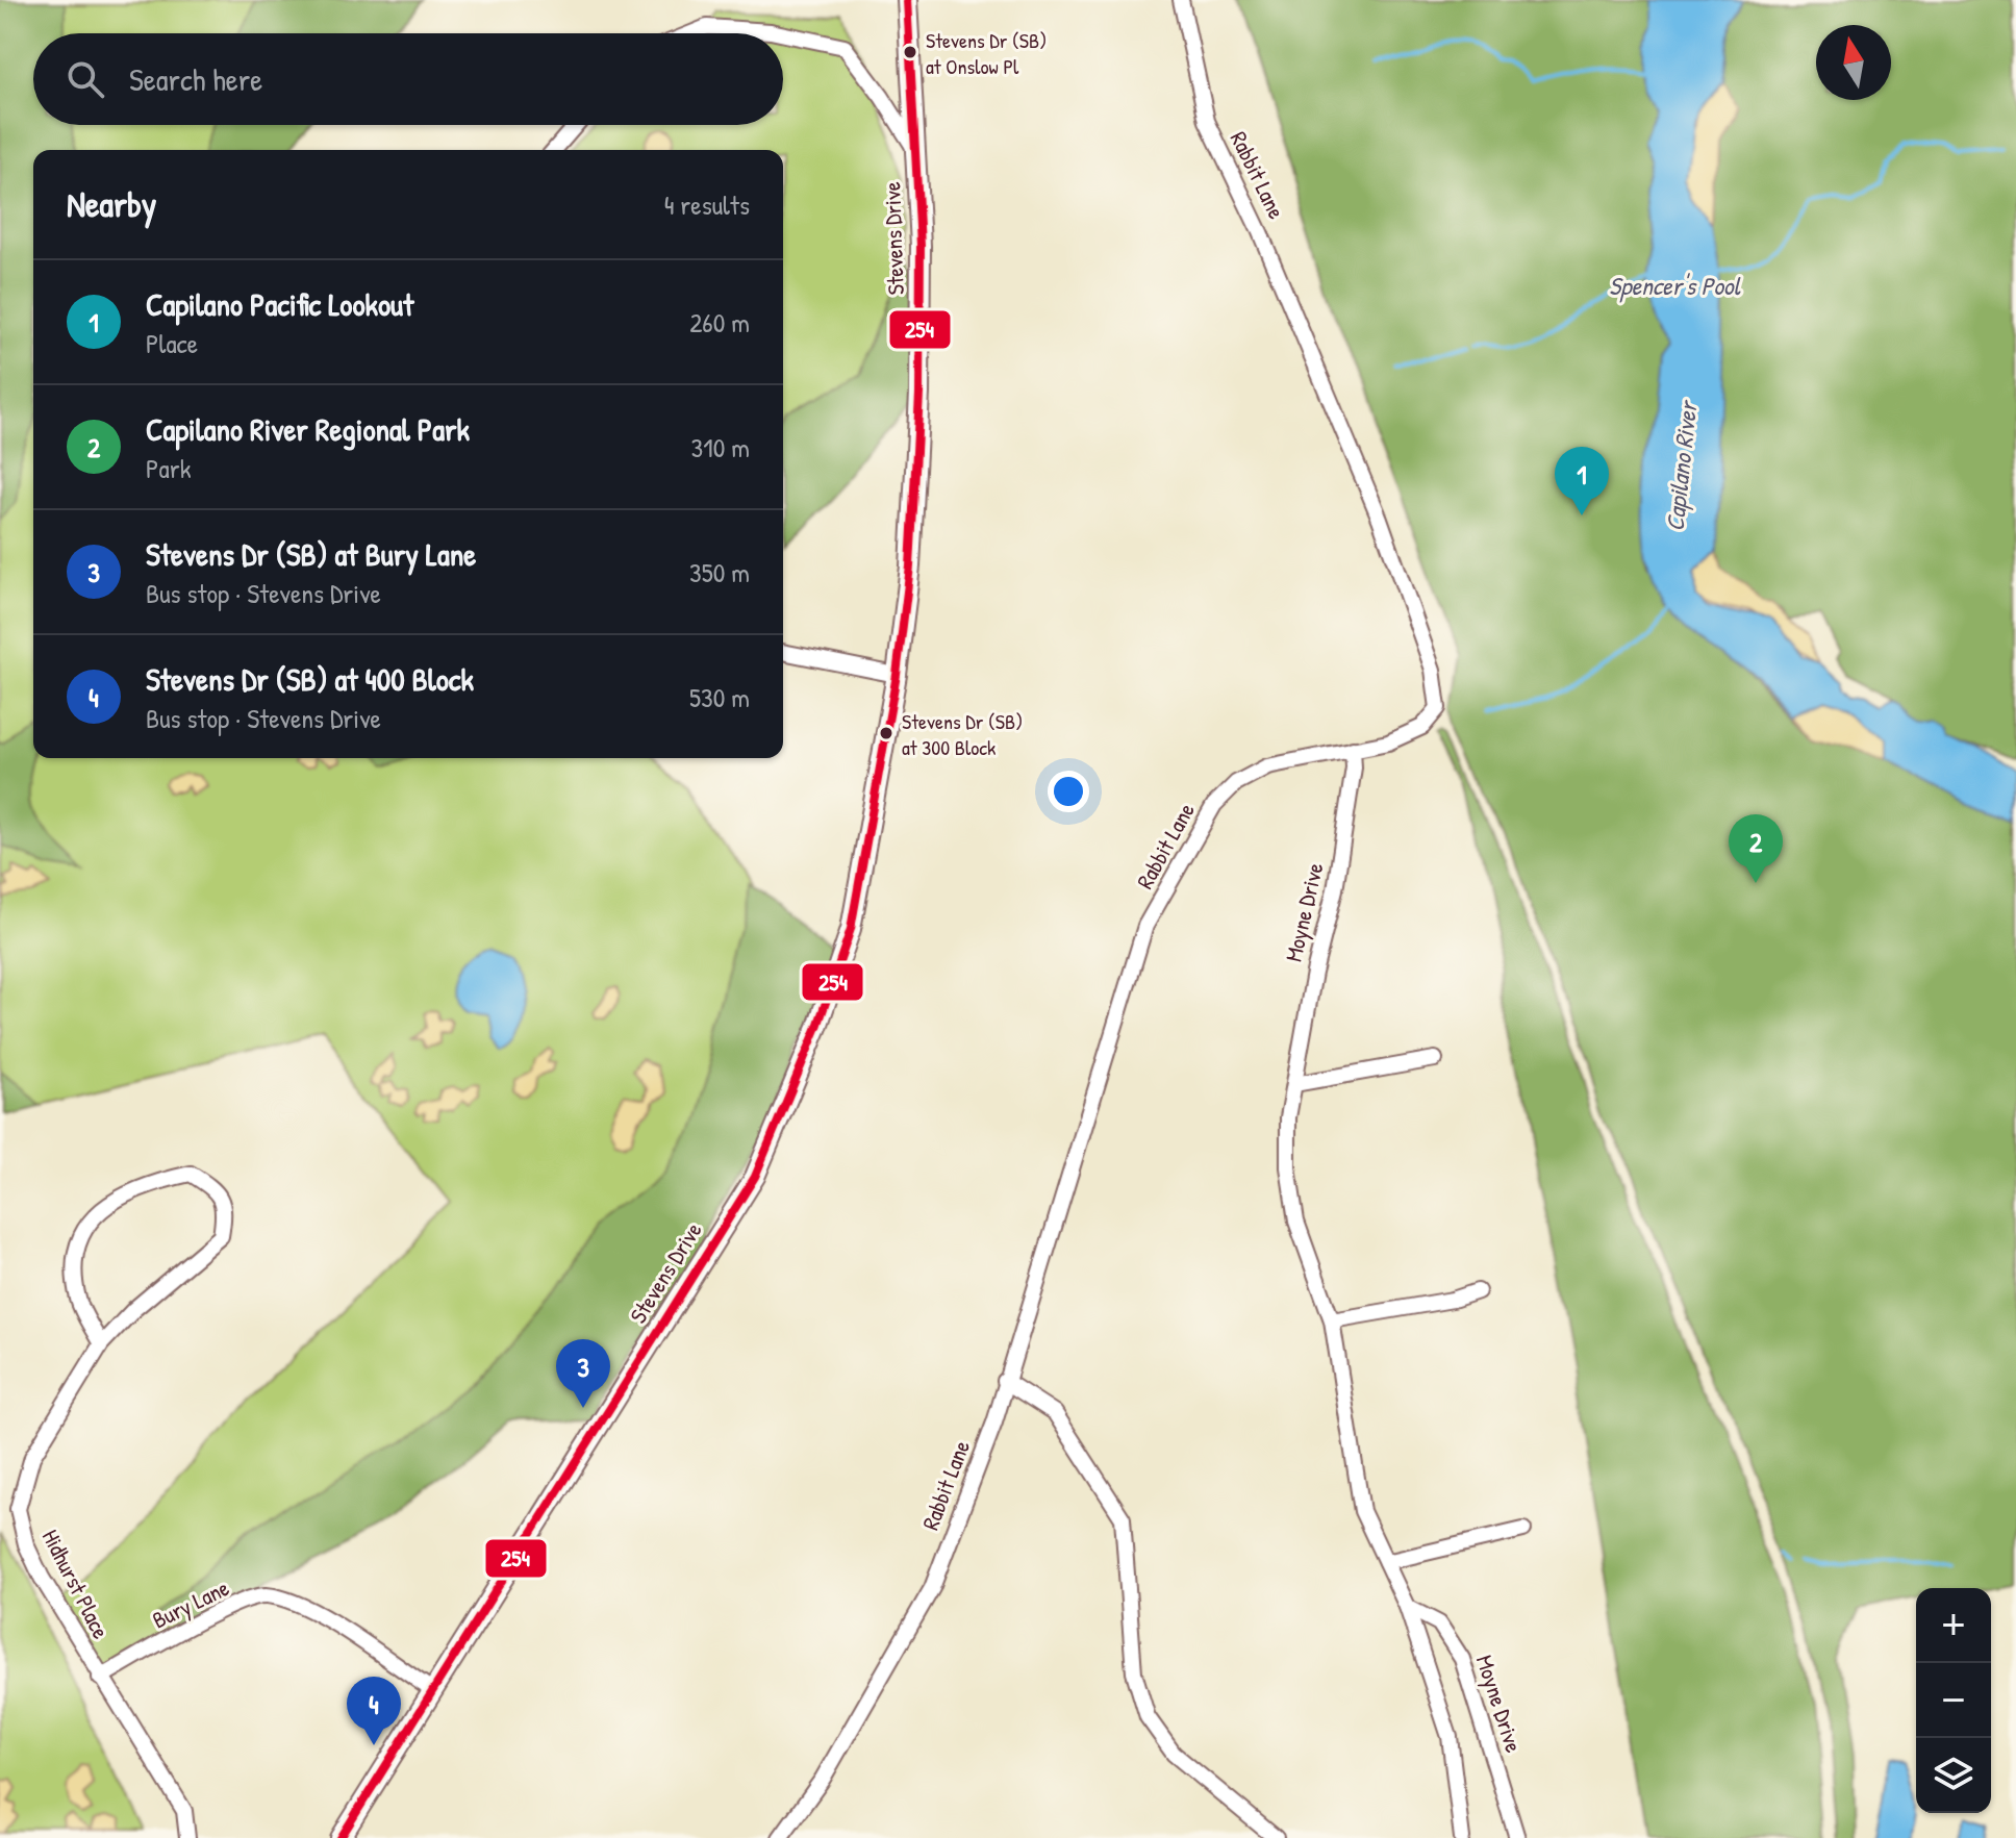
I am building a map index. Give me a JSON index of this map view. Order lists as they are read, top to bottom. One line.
{"streets":{"street":["Rabbit Lane","Stevens Drive","Moyne Drive","Hidhurst Place","Bury Lane"]},"crossings":[["Rabbit Lane","Moyne Drive"],["Stevens Drive","Bury Lane"],["Hidhurst Place","Bury Lane"]],"water":["Spencer's Pool","Capilano River"],"places":["Stevens Dr (SB) at Onslow Pl","Stevens Dr (SB) at 300 Block"],"lines":["transit line 254"],"north":"top","page":{"search":"Search here","heading":["Nearby","4 results"],"list":[{"mark":"1","name":"Capilano Pacific Lookout","note":"Place","value":"260 m"},{"mark":"2","name":"Capilano River Regional Park","note":"Park","value":"310 m"},{"mark":"3","name":"Stevens Dr (SB) at Bury Lane","note":"Bus stop · Stevens Drive","value":"350 m"},{"mark":"4","name":"Stevens Dr (SB) at 400 Block","note":"Bus stop · Stevens Drive","value":"530 m"}],"pins":["1","2","3","4"],"map_buttons":["+","−"]}}
